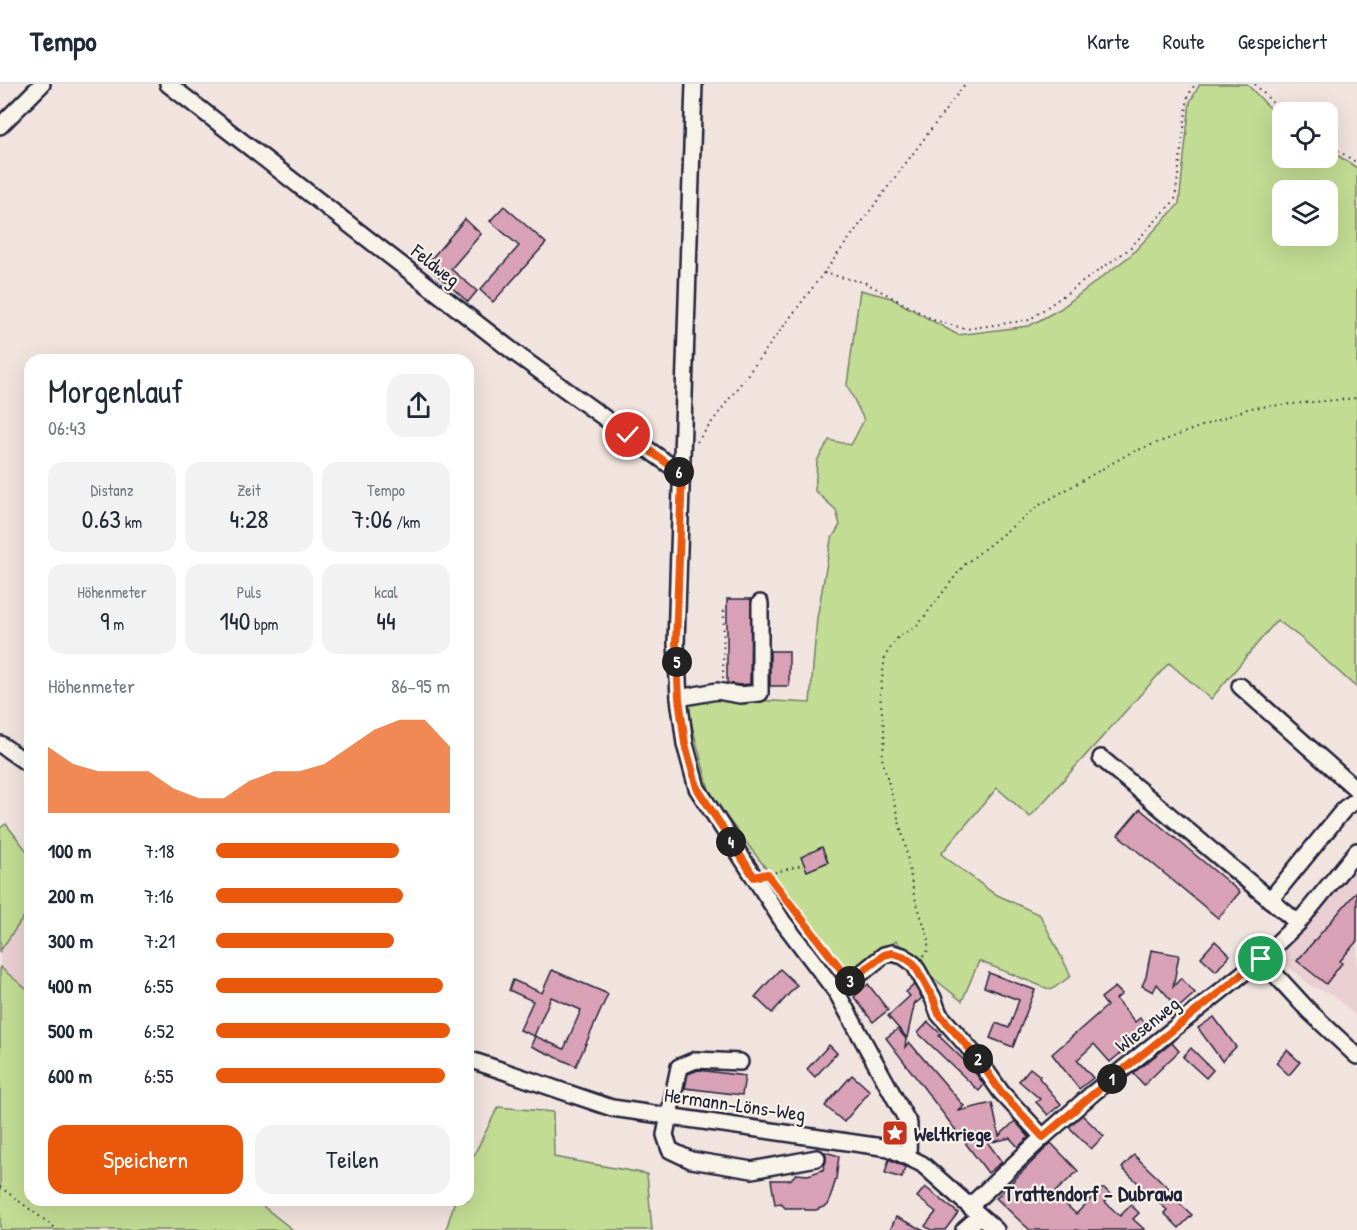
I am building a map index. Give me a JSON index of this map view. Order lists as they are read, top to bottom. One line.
{"streets":{"street":["Feldweg","Wiesenweg","Hermann-Löns-Weg"]},"crossings":[["Wiesenweg","Hermann-Löns-Weg"]],"districts":["Trattendorf - Dubrawa"],"places":{"place":["Weltkriege"]},"page":{"header":"Tempo","nav":["Karte","Route","Gespeichert"],"heading":["Morgenlauf","06:43"],"stats":[["Distanz","0.63 km"],["Zeit","4:28"],["Tempo","7:06 /km"],["Höhenmeter","9 m"],["Puls","140 bpm"],["kcal","44"]],"pins":["6","5","4","3","2","1"],"chart":["Höhenmeter","86–95 m"],"list":[{"name":"100 m","note":"7:18"},{"name":"200 m","note":"7:16"},{"name":"300 m","note":"7:21"},{"name":"400 m","note":"6:55"},{"name":"500 m","note":"6:52"},{"name":"600 m","note":"6:55"}],"buttons":["Speichern","Teilen"]}}
